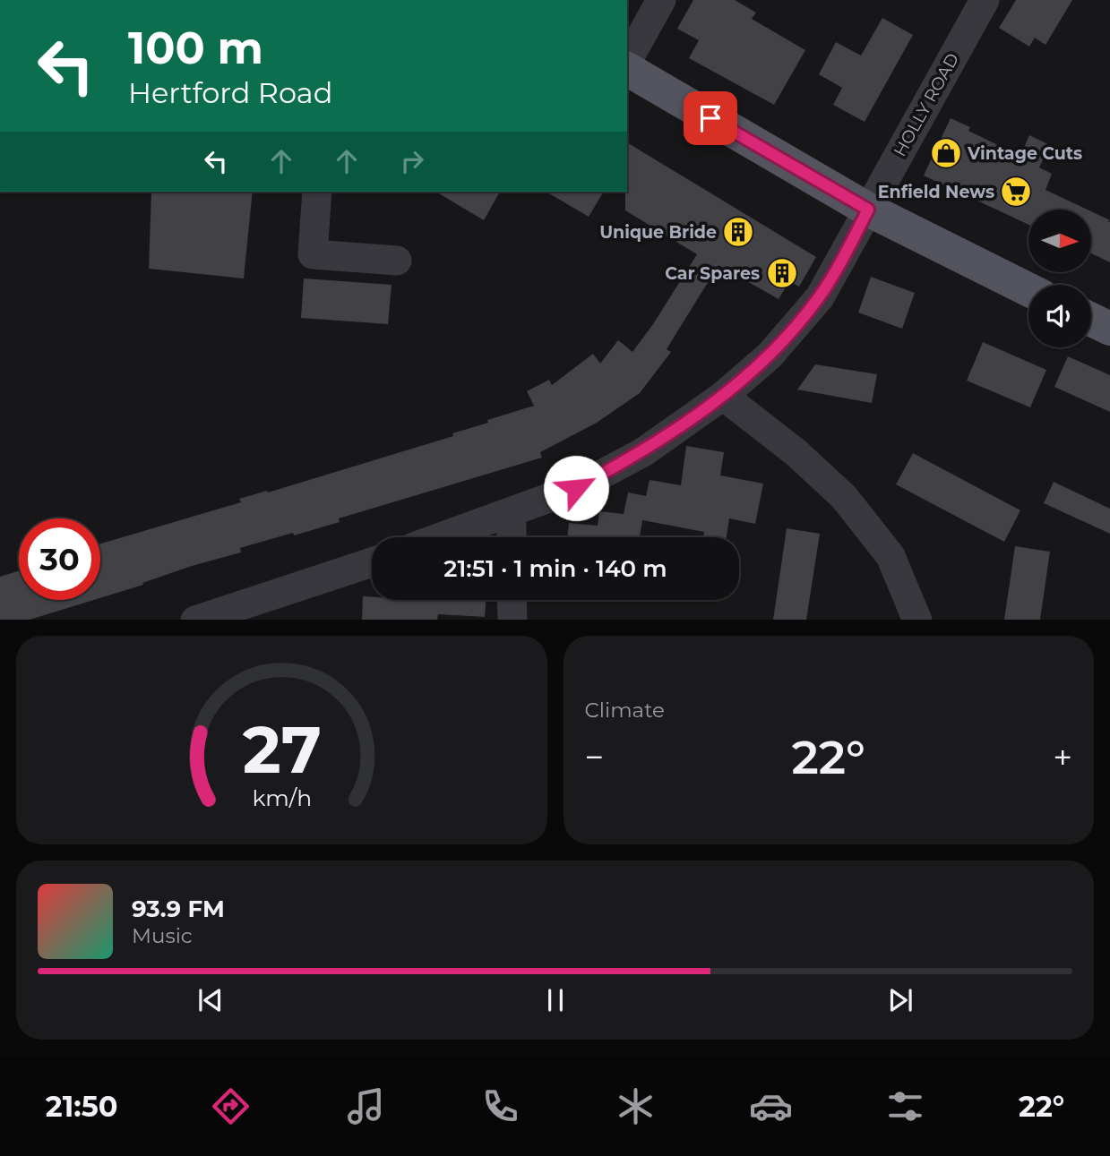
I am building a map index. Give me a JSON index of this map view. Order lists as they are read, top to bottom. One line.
{"streets":{"street":["HOLLY ROAD"]},"places":{"shop":["Vintage Cuts"],"supermarket":["Enfield News"],"building":["Unique Bride","Car Spares"]},"north":"right","page":{"turn":["100 m","Hertford Road"],"limit":"30","trip":"21:51 · 1 min · 140 m","tile":"Climate","heat":["−","22°","+"],"song":["93.9 FM","Music"],"tabs":["21:50","22°"],"gauge":["27","km/h"]}}
